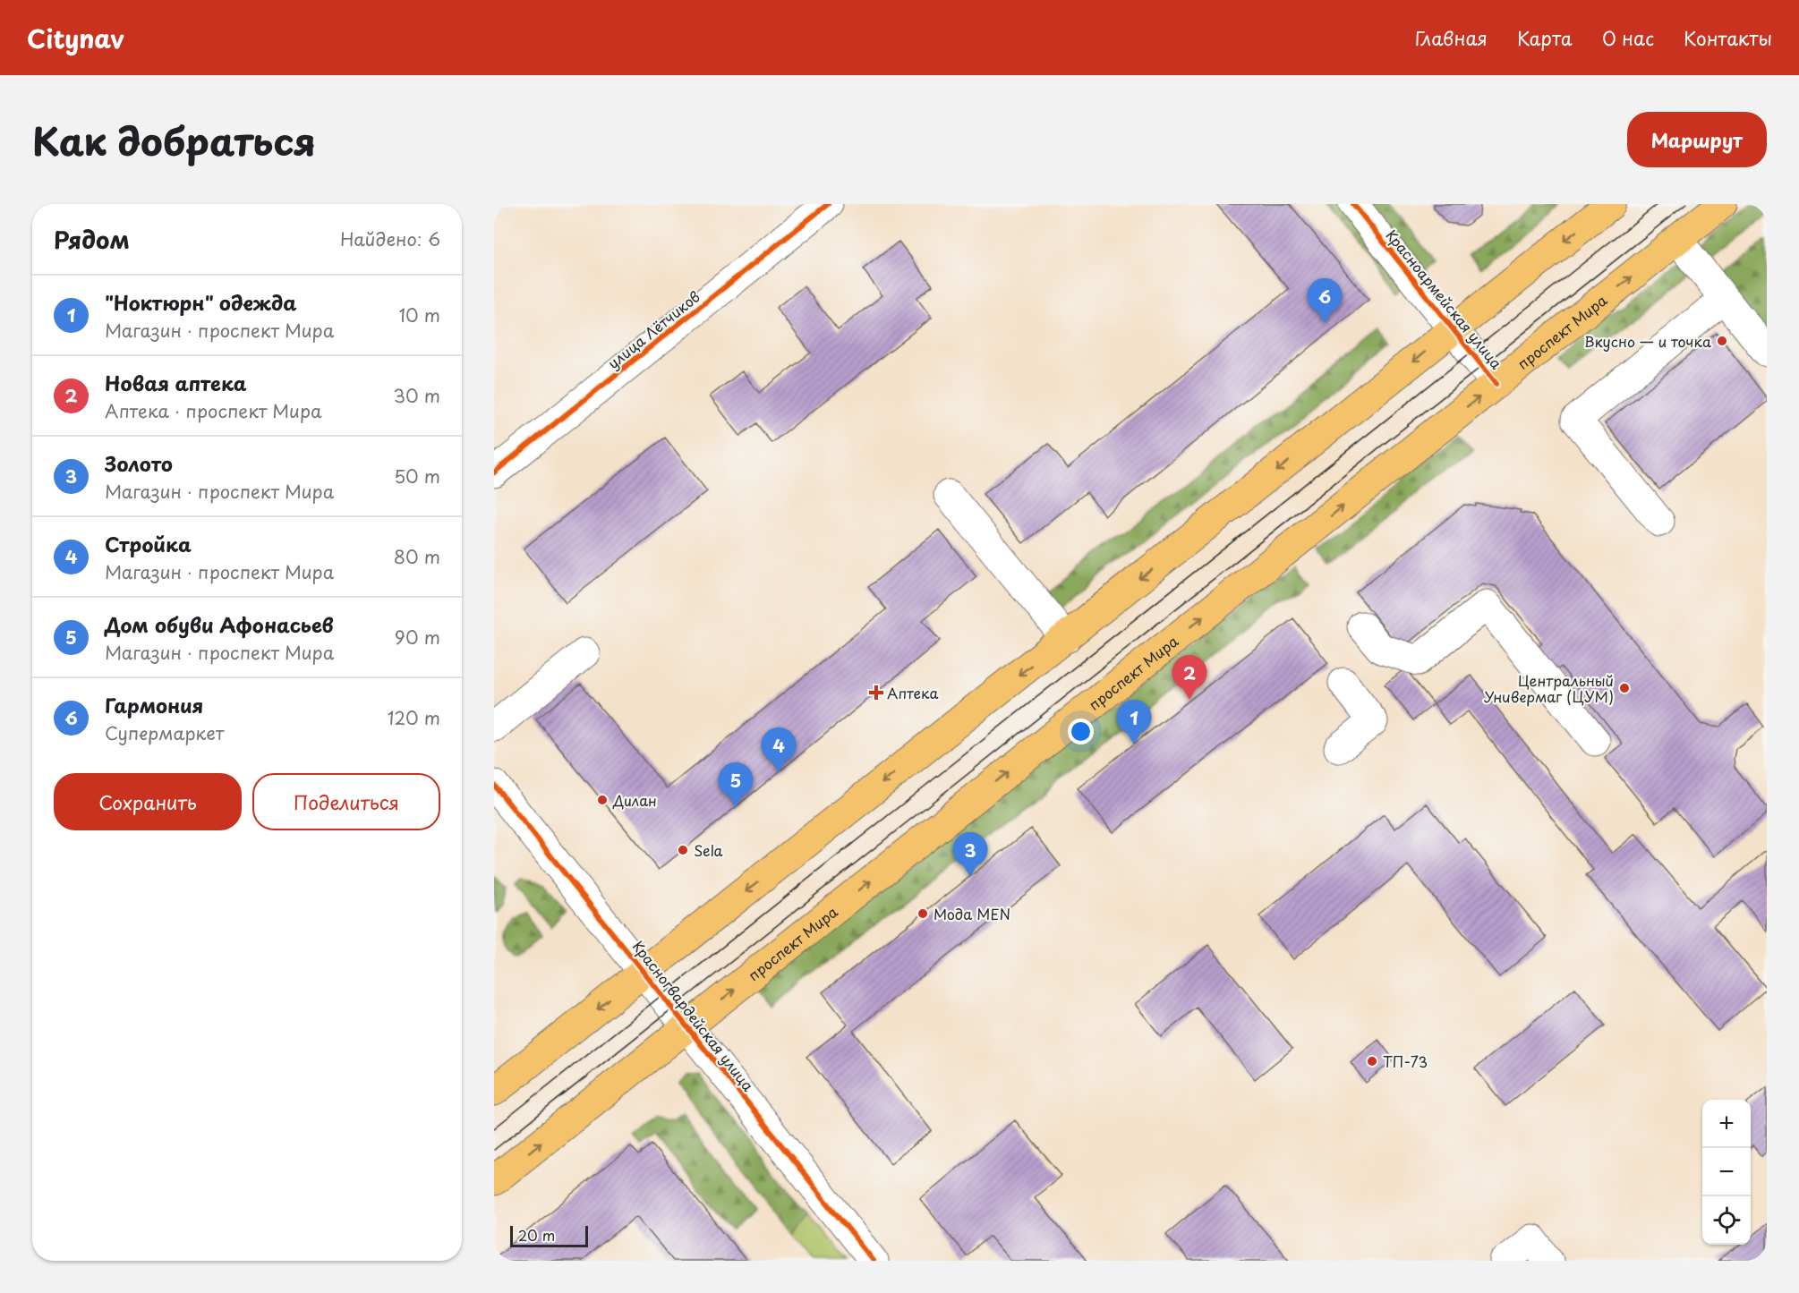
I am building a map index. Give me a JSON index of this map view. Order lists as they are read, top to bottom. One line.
{"streets":{"main road":["проспект Мира"],"street":["Красноармейская улица","улица Лётчиков","Красногвардейская улица"]},"crossings":[["Красноармейская улица","проспект Мира"],["проспект Мира","Красногвардейская улица"]],"places":{"other":["Вкусно — и точка","Центральный Универмаг (ЦУМ)","Дилан","Sela","Мода MEN","ТП-73"],"health":["Аптека"]},"scale_bar":"20 m","page":{"header":"Citynav","nav":["Главная","Карта","О нас","Контакты"],"title":"Как добраться","buttons":["Маршрут",["Сохранить","Поделиться"]],"heading":["Рядом","Найдено: 6"],"list":[{"mark":"1","name":"\"Ноктюрн\" одежда","note":"Магазин · проспект Мира","value":"10 m"},{"mark":"2","name":"Новая аптека","note":"Аптека · проспект Мира","value":"30 m"},{"mark":"3","name":"Золото","note":"Магазин · проспект Мира","value":"50 m"},{"mark":"4","name":"Стройка","note":"Магазин · проспект Мира","value":"80 m"},{"mark":"5","name":"Дом обуви Афонасьев","note":"Магазин · проспект Мира","value":"90 m"},{"mark":"6","name":"Гармония","note":"Супермаркет","value":"120 m"}],"pins":["6","2","1","4","5","3"],"map_buttons":["+","−"],"scale":"20 m"}}
